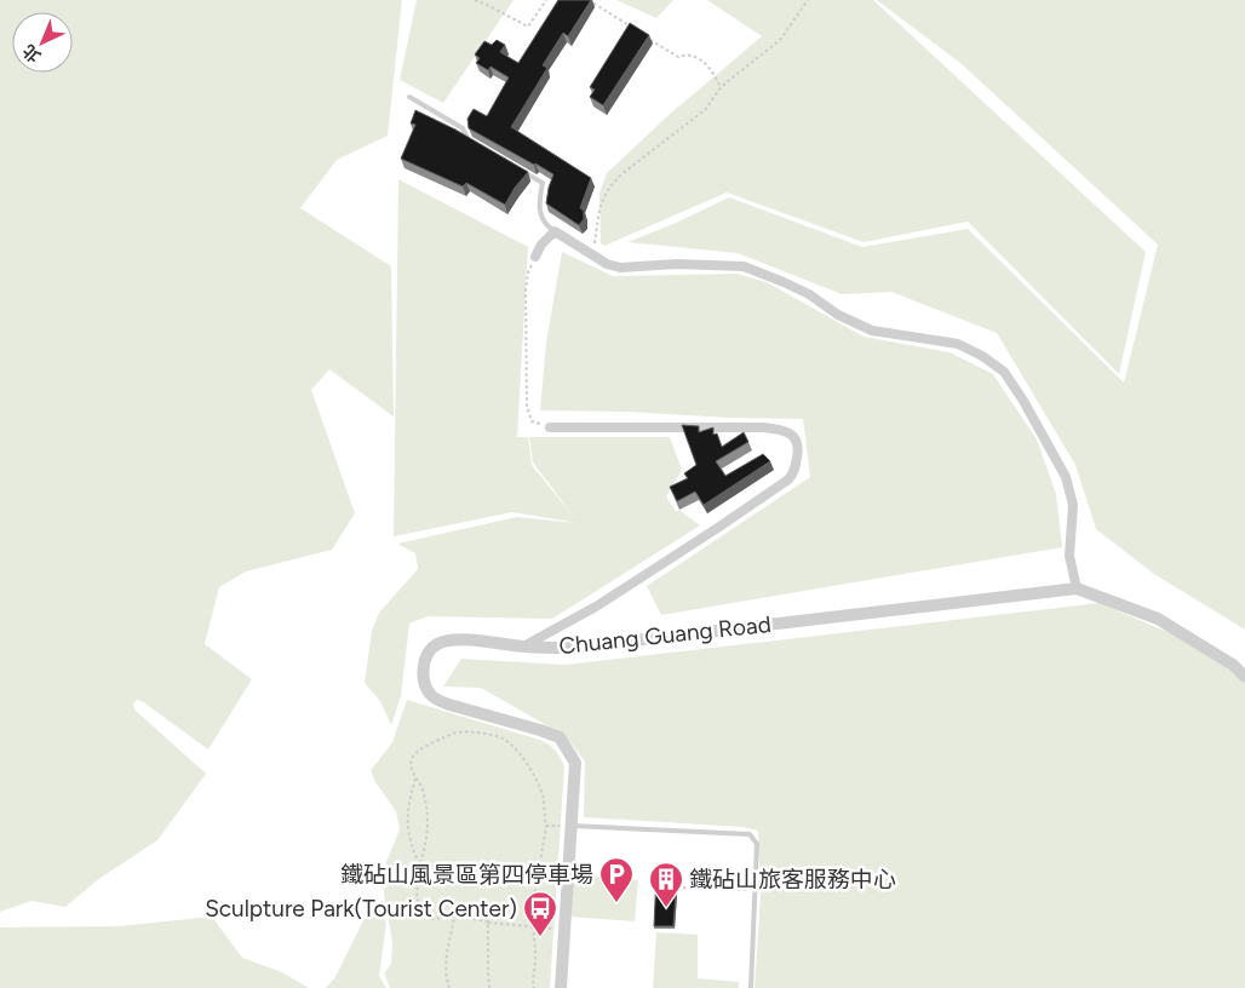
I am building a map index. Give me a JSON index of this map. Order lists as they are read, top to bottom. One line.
{"streets":{"street":["Chuang Guang Road"]},"places":{"parking":["鐵砧山風景區第四停車場"],"building":["鐵砧山旅客服務中心"],"bus stop":["Sculpture Park(Tourist Center)"]},"north":"bottom left"}
